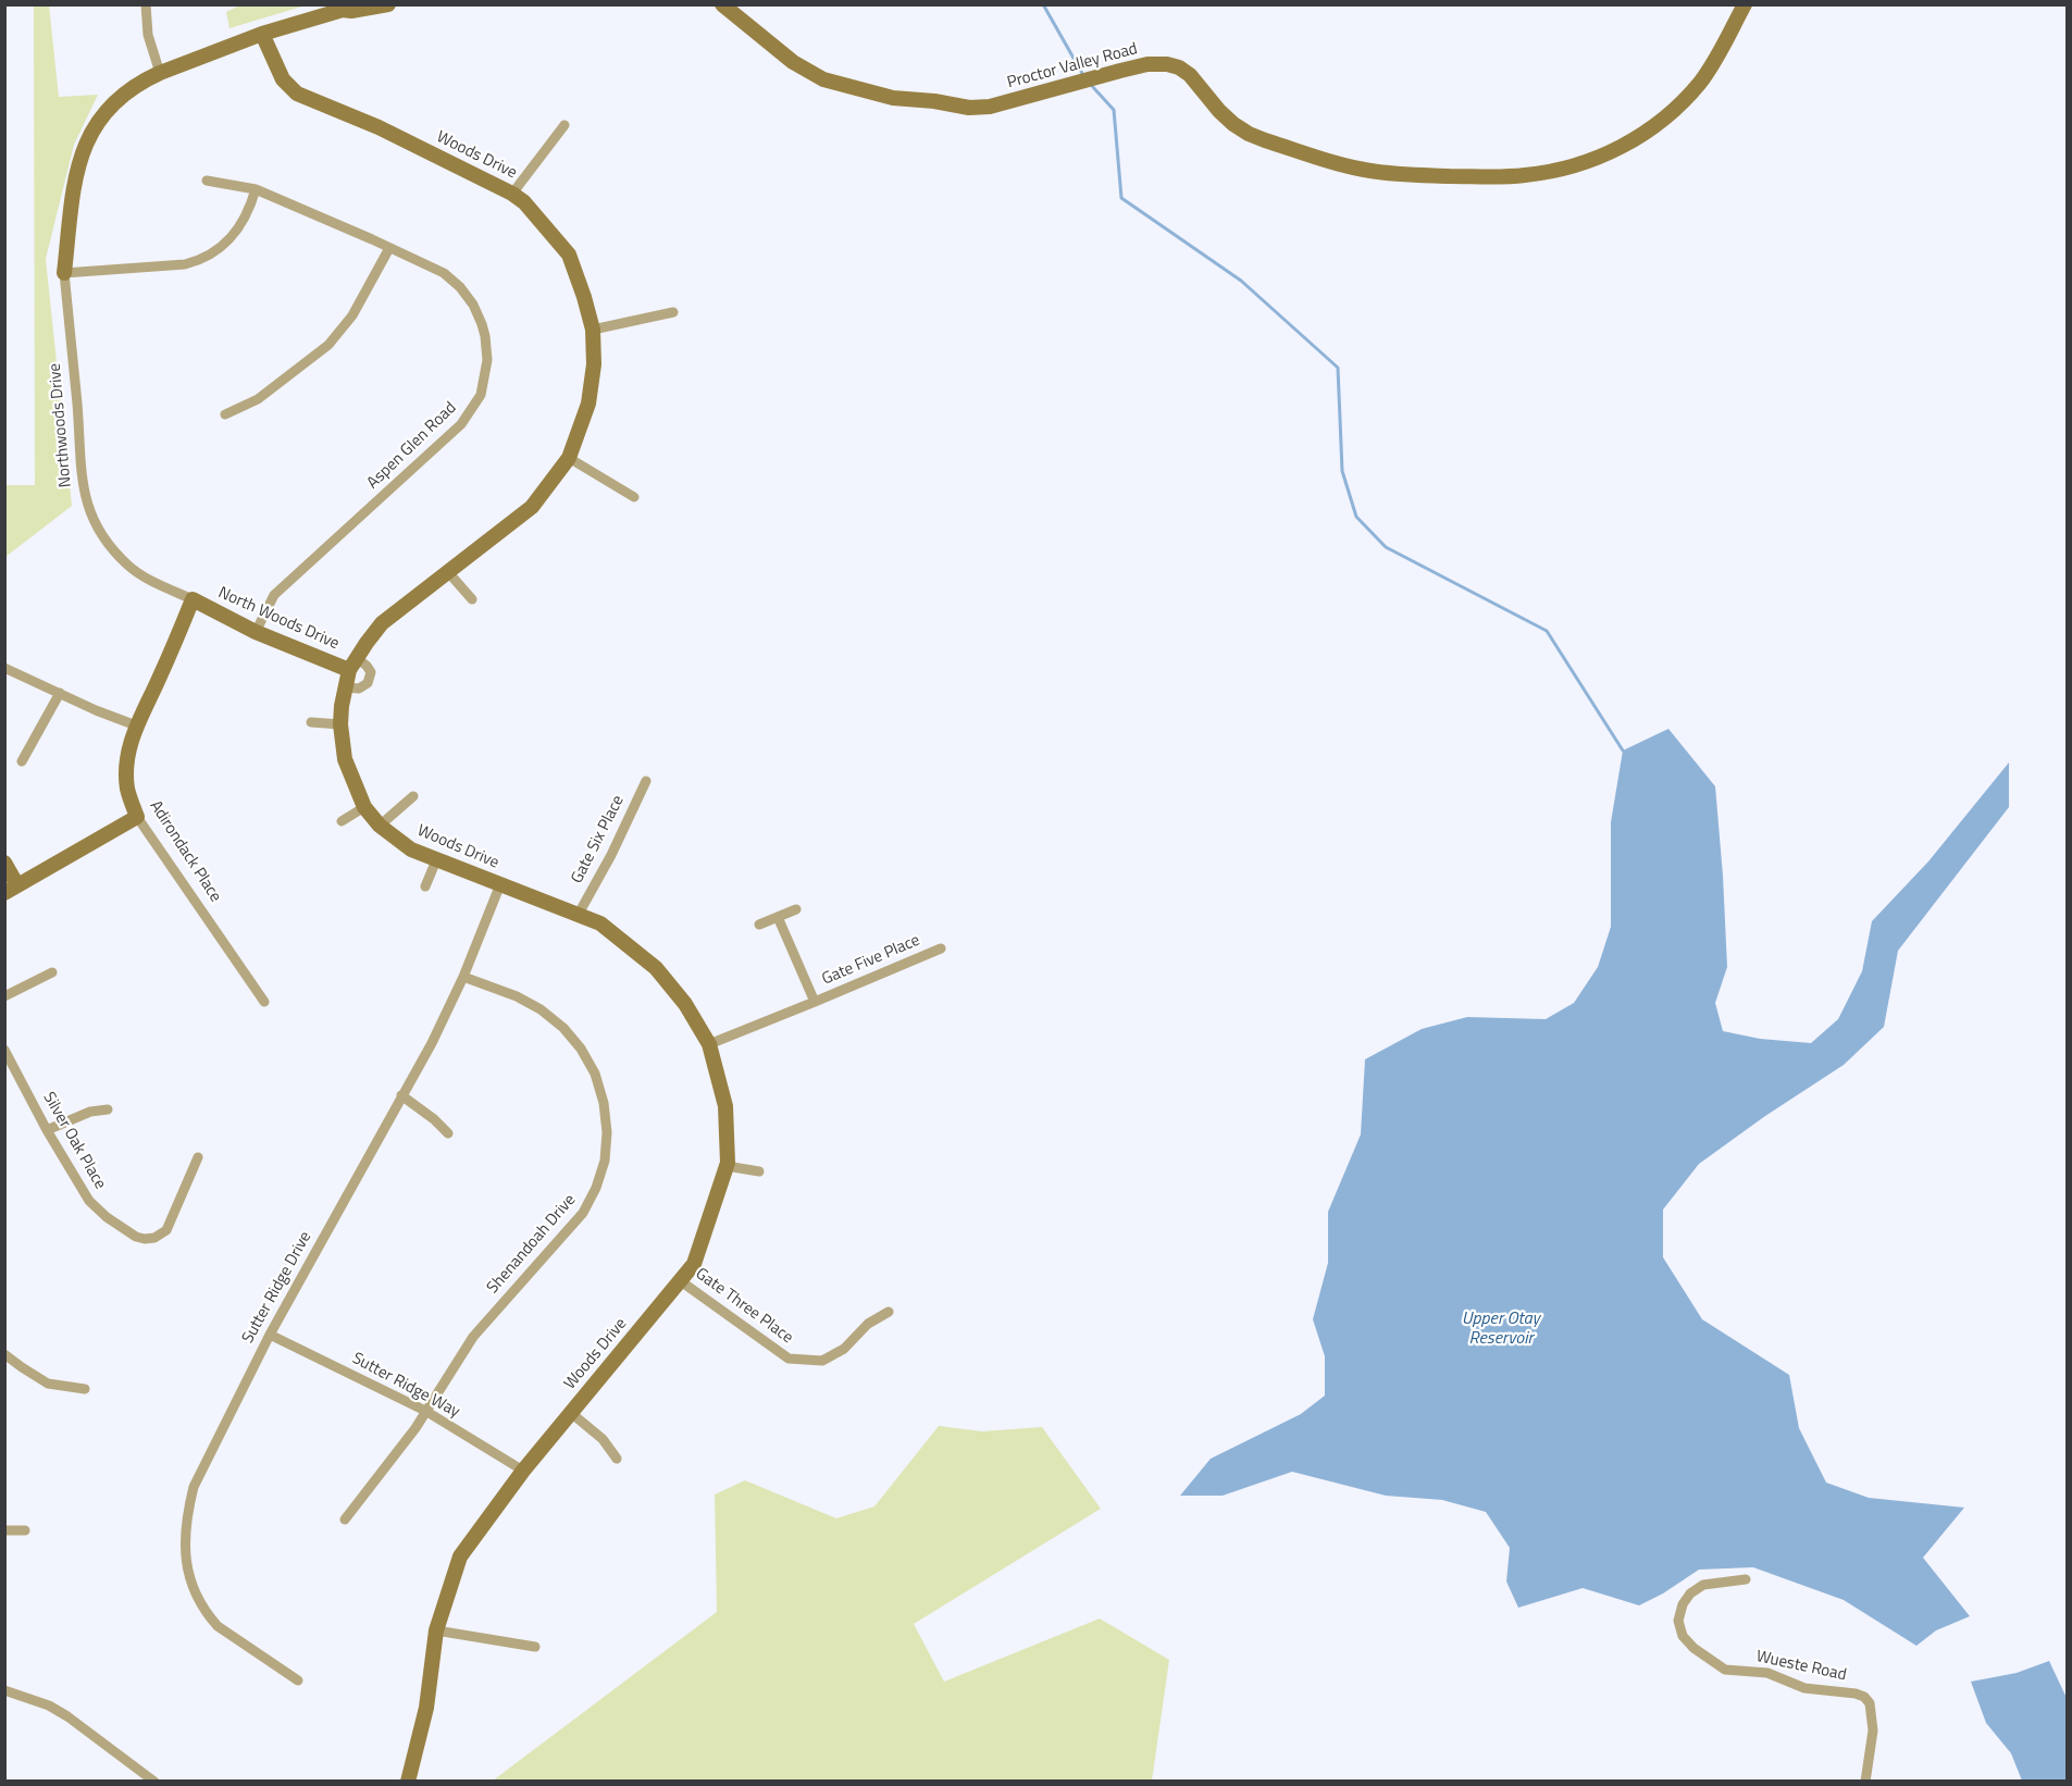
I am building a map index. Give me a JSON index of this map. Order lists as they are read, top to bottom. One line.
{"streets":{"street":["Proctor Valley Road","Woods Drive","Northwoods Drive","Aspen Glen Road","North Woods Drive","Gate Six Place","Adirondack Place","Gate Five Place","Silver Oak Place","Shenandoah Drive","Sutter Ridge Drive","Gate Three Place","Sutter Ridge Way","Wueste Road"]},"crossings":[["Woods Drive","North Woods Drive"],["Woods Drive","Gate Six Place"],["Woods Drive","Gate Five Place"],["Woods Drive","Sutter Ridge Drive"],["Woods Drive","Gate Three Place"],["Woods Drive","Sutter Ridge Way"],["Northwoods Drive","North Woods Drive"],["Northwoods Drive","Adirondack Place"],["Aspen Glen Road","North Woods Drive"],["North Woods Drive","Adirondack Place"],["Shenandoah Drive","Sutter Ridge Drive"],["Shenandoah Drive","Sutter Ridge Way"],["Sutter Ridge Drive","Sutter Ridge Way"]],"water":["Upper Otay Reservoir"]}
